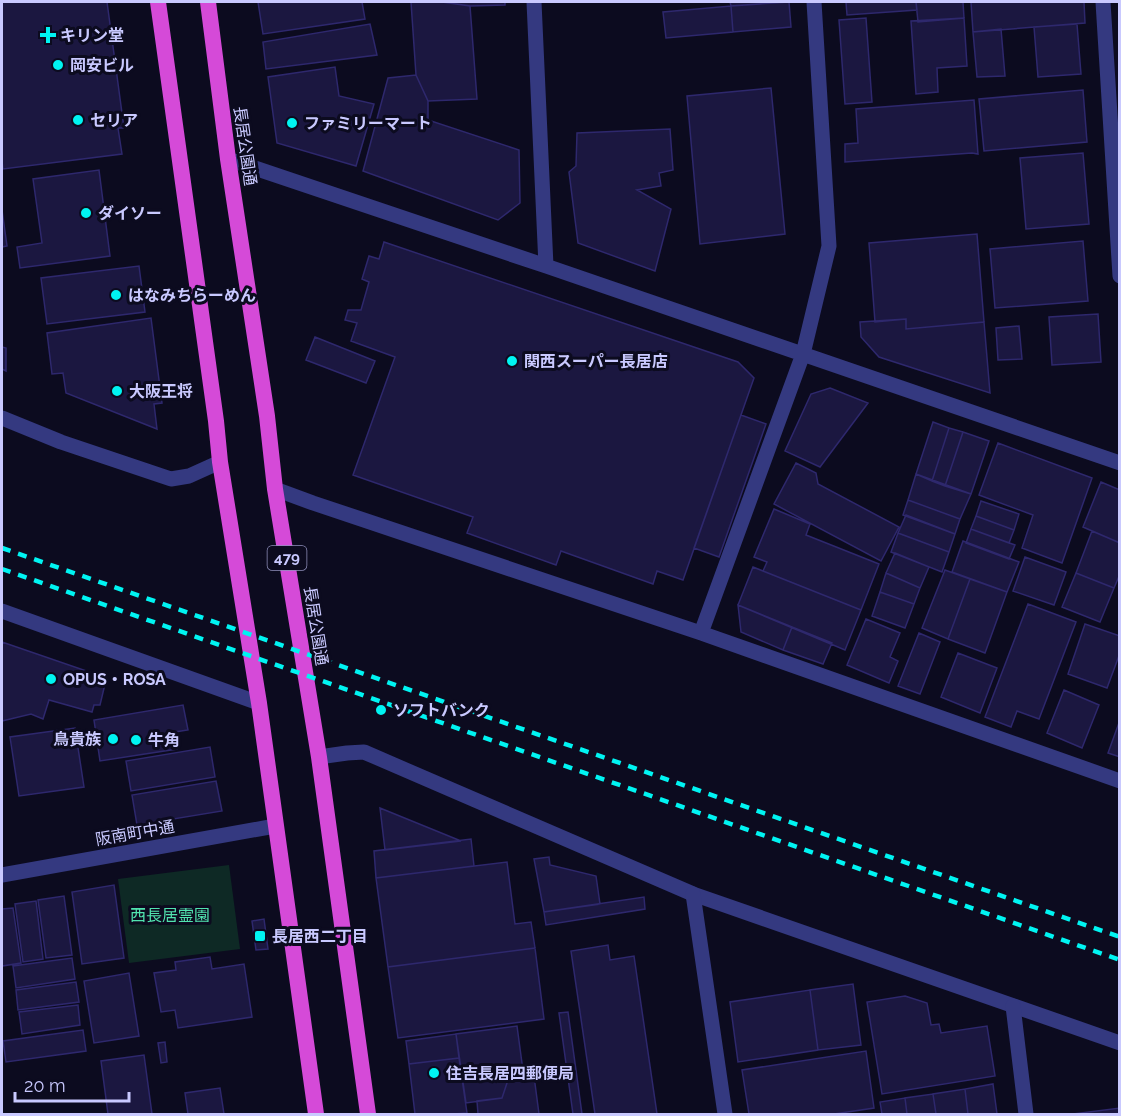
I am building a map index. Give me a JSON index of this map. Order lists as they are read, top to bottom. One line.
{"streets":{"highway":["長居公園通","479"],"street":["阪南町中通"]},"parks":["西長居霊園"],"places":{"health":["キリン堂"],"other":["岡安ビル","セリア","ファミリーマート","ダイソー","はなみちらーめん","関西スーパー長居店","大阪王将","OPUS・ROSA","ソフトバンク","鳥貴族","牛角","住吉長居四郵便局"],"transit":["長居西二丁目"]},"scale_bar":"20 m"}
